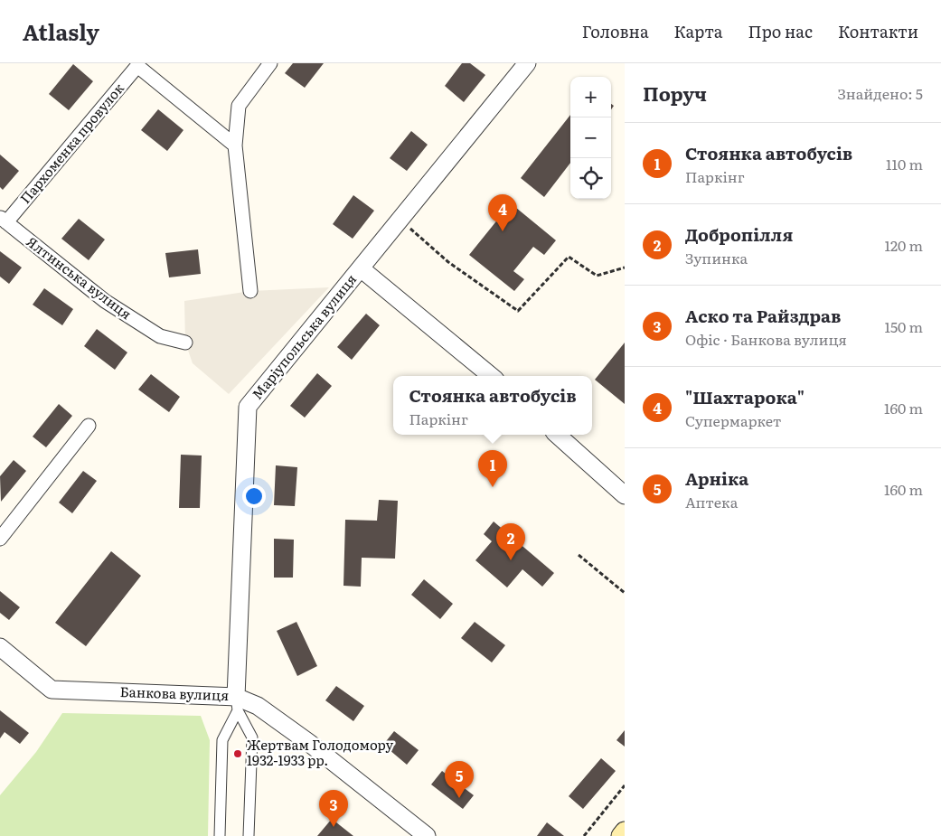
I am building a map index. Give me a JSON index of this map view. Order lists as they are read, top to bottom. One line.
{"streets":{"street":["Пархоменка провулок","Ялтинська вулиця","Маріупольська вулиця","Банкова вулиця"]},"crossings":[["Пархоменка провулок","Ялтинська вулиця"],["Маріупольська вулиця","Банкова вулиця"]],"places":["Жертвам Голодомору 1932-1933 рр."],"page":{"header":"Atlasly","nav":["Головна","Карта","Про нас","Контакти"],"heading":["Поруч","Знайдено: 5"],"map_buttons":["+","−"],"list":[{"mark":"1","name":"Стоянка автобусів","note":"Паркінг","value":"110 m"},{"mark":"2","name":"Добропілля","note":"Зупинка","value":"120 m"},{"mark":"3","name":"Аско та Райздрав","note":"Офіс · Банкова вулиця","value":"150 m"},{"mark":"4","name":"\"Шахтарока\"","note":"Супермаркет","value":"160 m"},{"mark":"5","name":"Арніка","note":"Аптека","value":"160 m"}],"pins":["4","1","2","5","3"],"popup":["Стоянка автобусів","Паркінг"]}}
